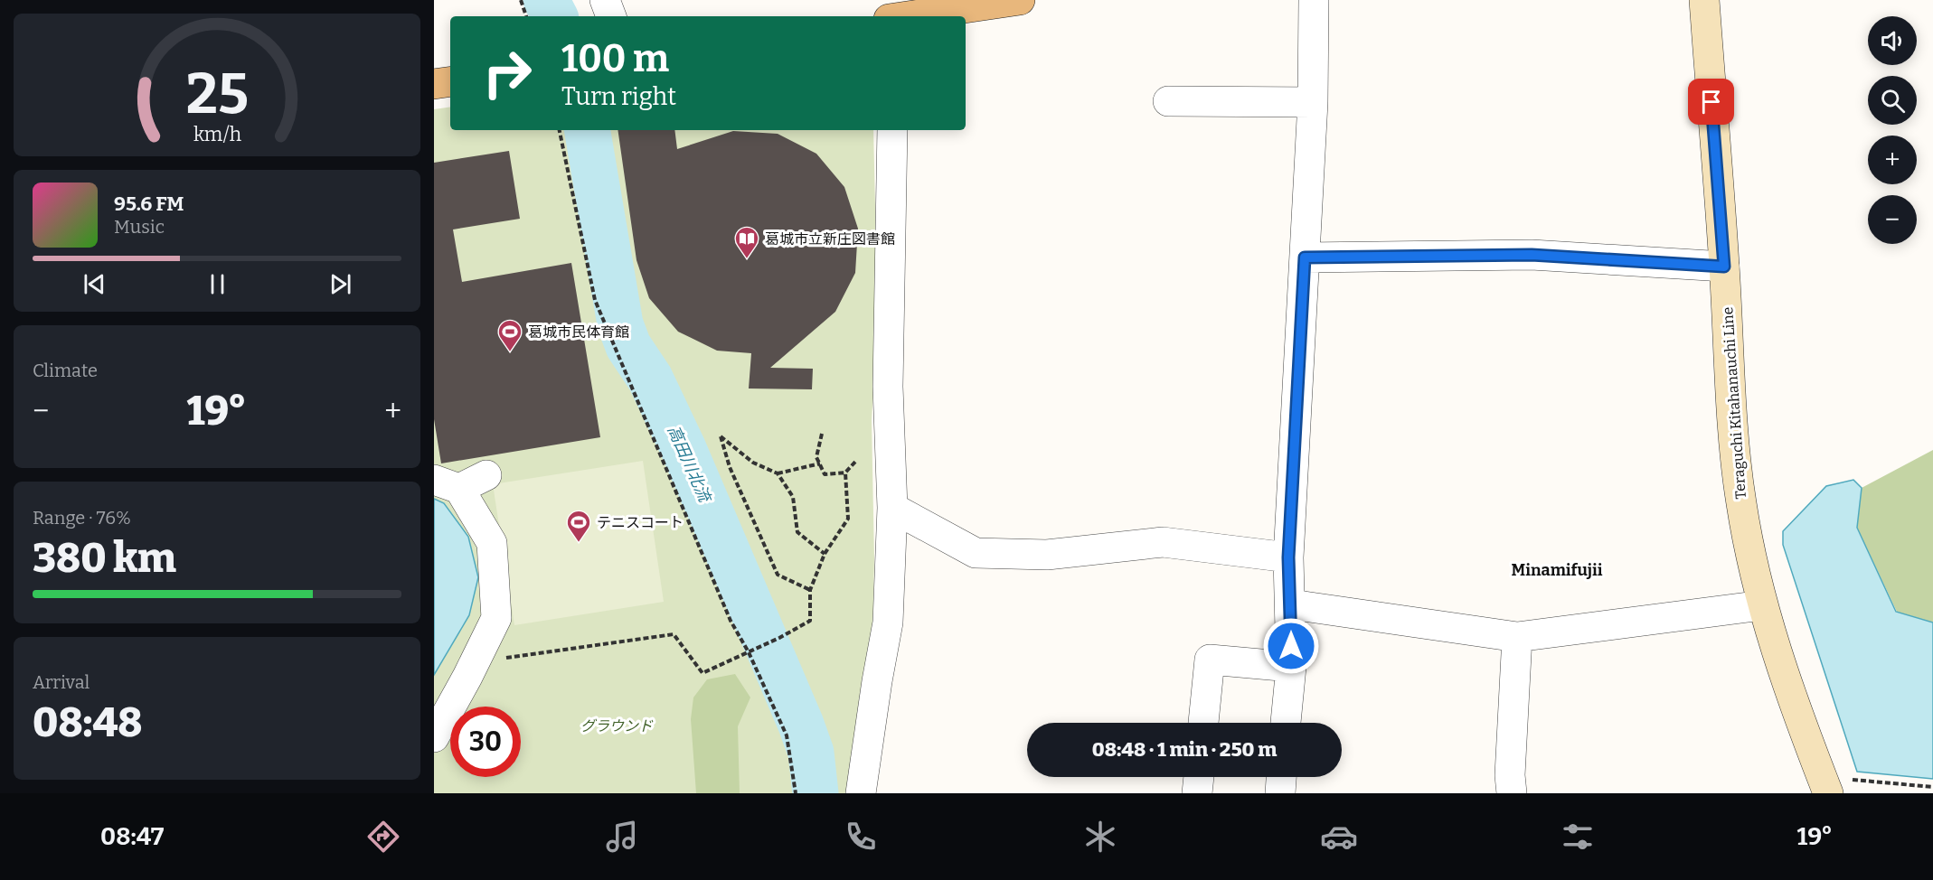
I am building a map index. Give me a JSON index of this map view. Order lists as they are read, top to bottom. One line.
{"streets":{"main road":["Teraguchi Kitahanauchi Line"]},"districts":["Minamifujii"],"water":["高田川北流"],"parks":["グラウンド"],"places":{"library":["葛城市立新庄図書館"],"sports":["葛城市民体育館","テニスコート"]},"page":{"map_buttons":["+","−"],"turn":["100 m","Turn right"],"song":["95.6 FM","Music"],"tile":["Climate",["Range · 76%","380 km"],["Arrival","08:48"]],"heat":["−","19°","+"],"limit":"30","trip":"08:48 · 1 min · 250 m","tabs":["08:47","19°"],"gauge":["25","km/h"]}}
